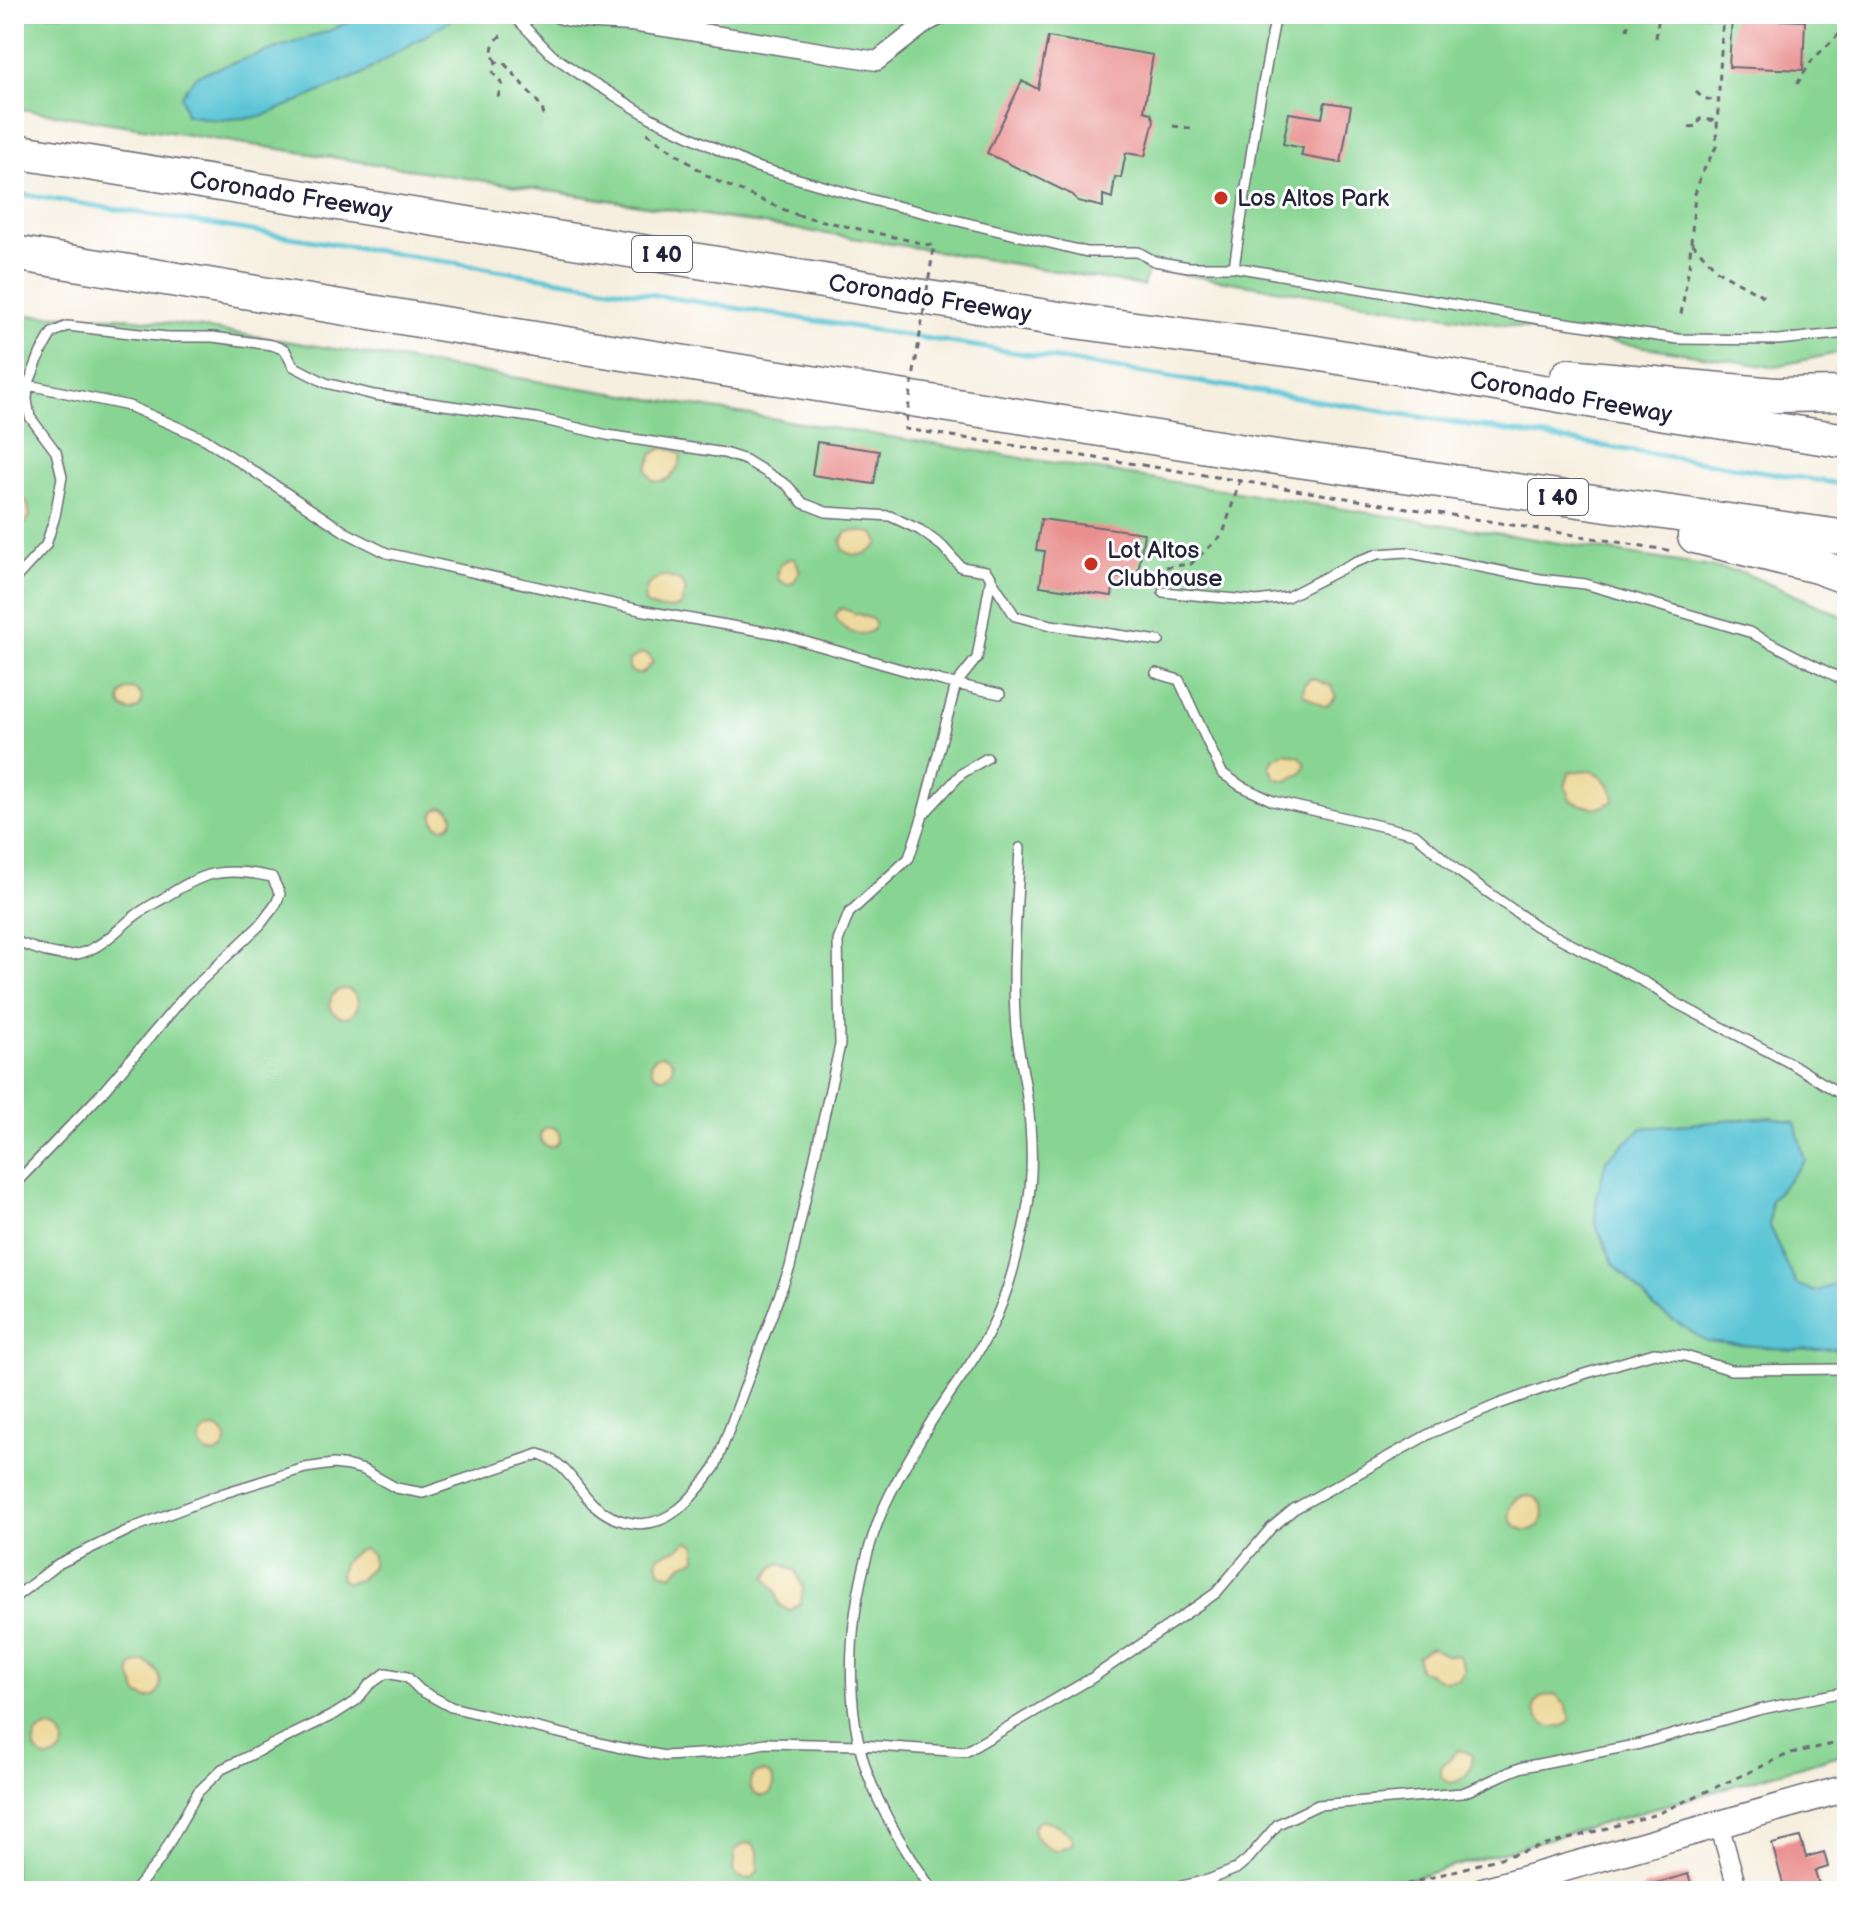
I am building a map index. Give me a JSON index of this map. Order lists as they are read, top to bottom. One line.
{"streets":{"highway":["Coronado Freeway","I 40"]},"places":["Los Altos Park","Lot Altos Clubhouse"]}
